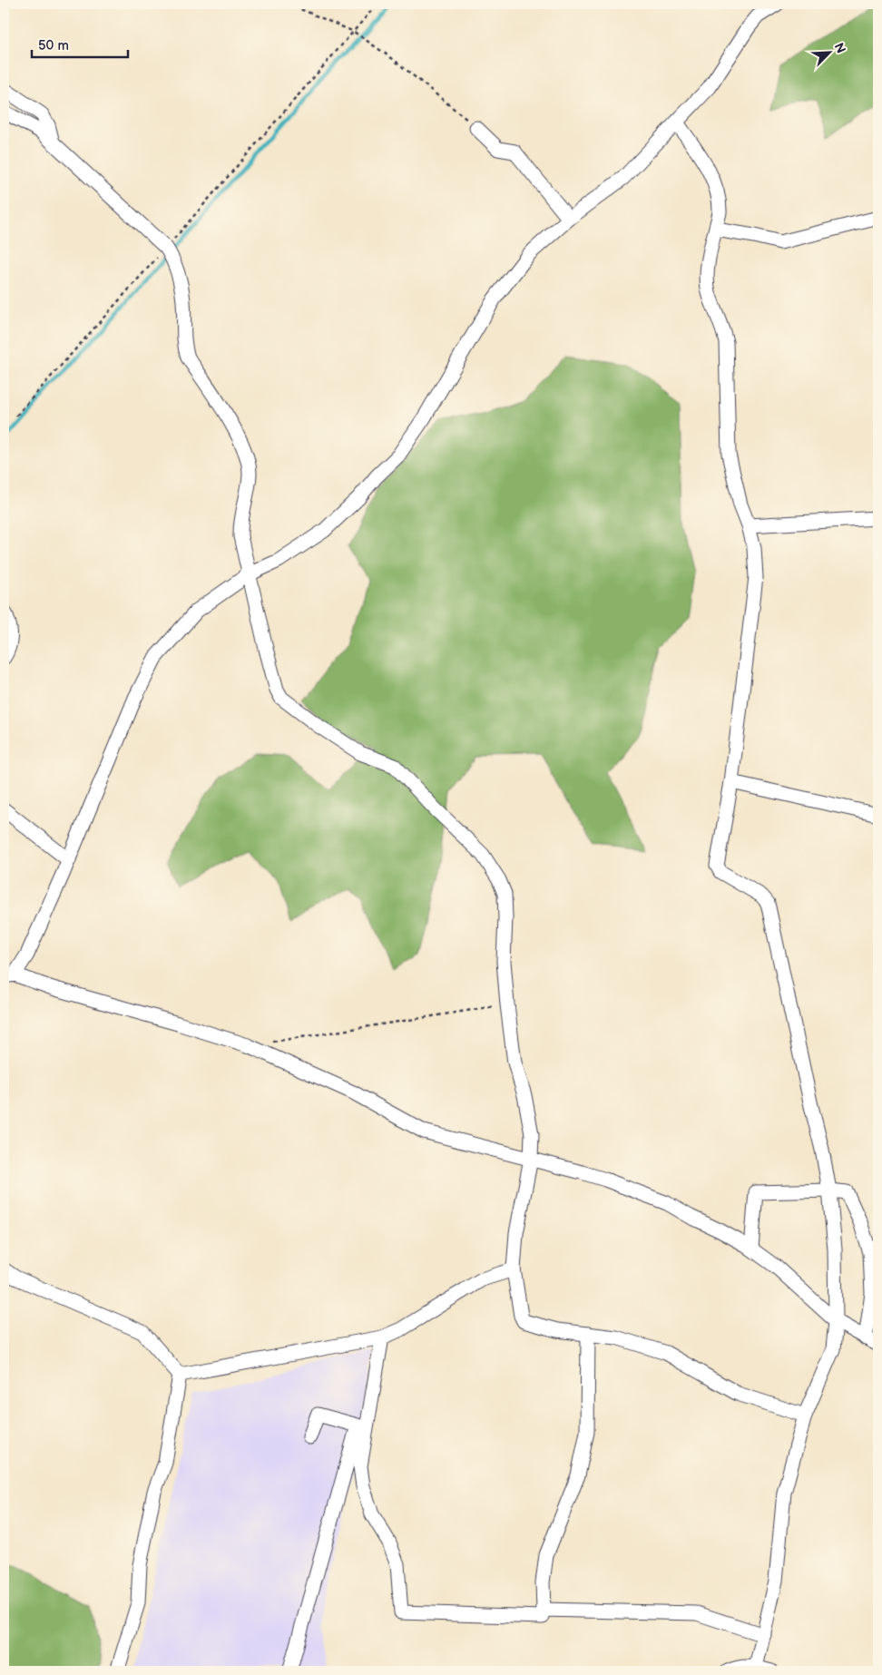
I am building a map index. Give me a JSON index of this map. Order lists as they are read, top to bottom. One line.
{"scale_bar":"50 m","north":"top right"}
